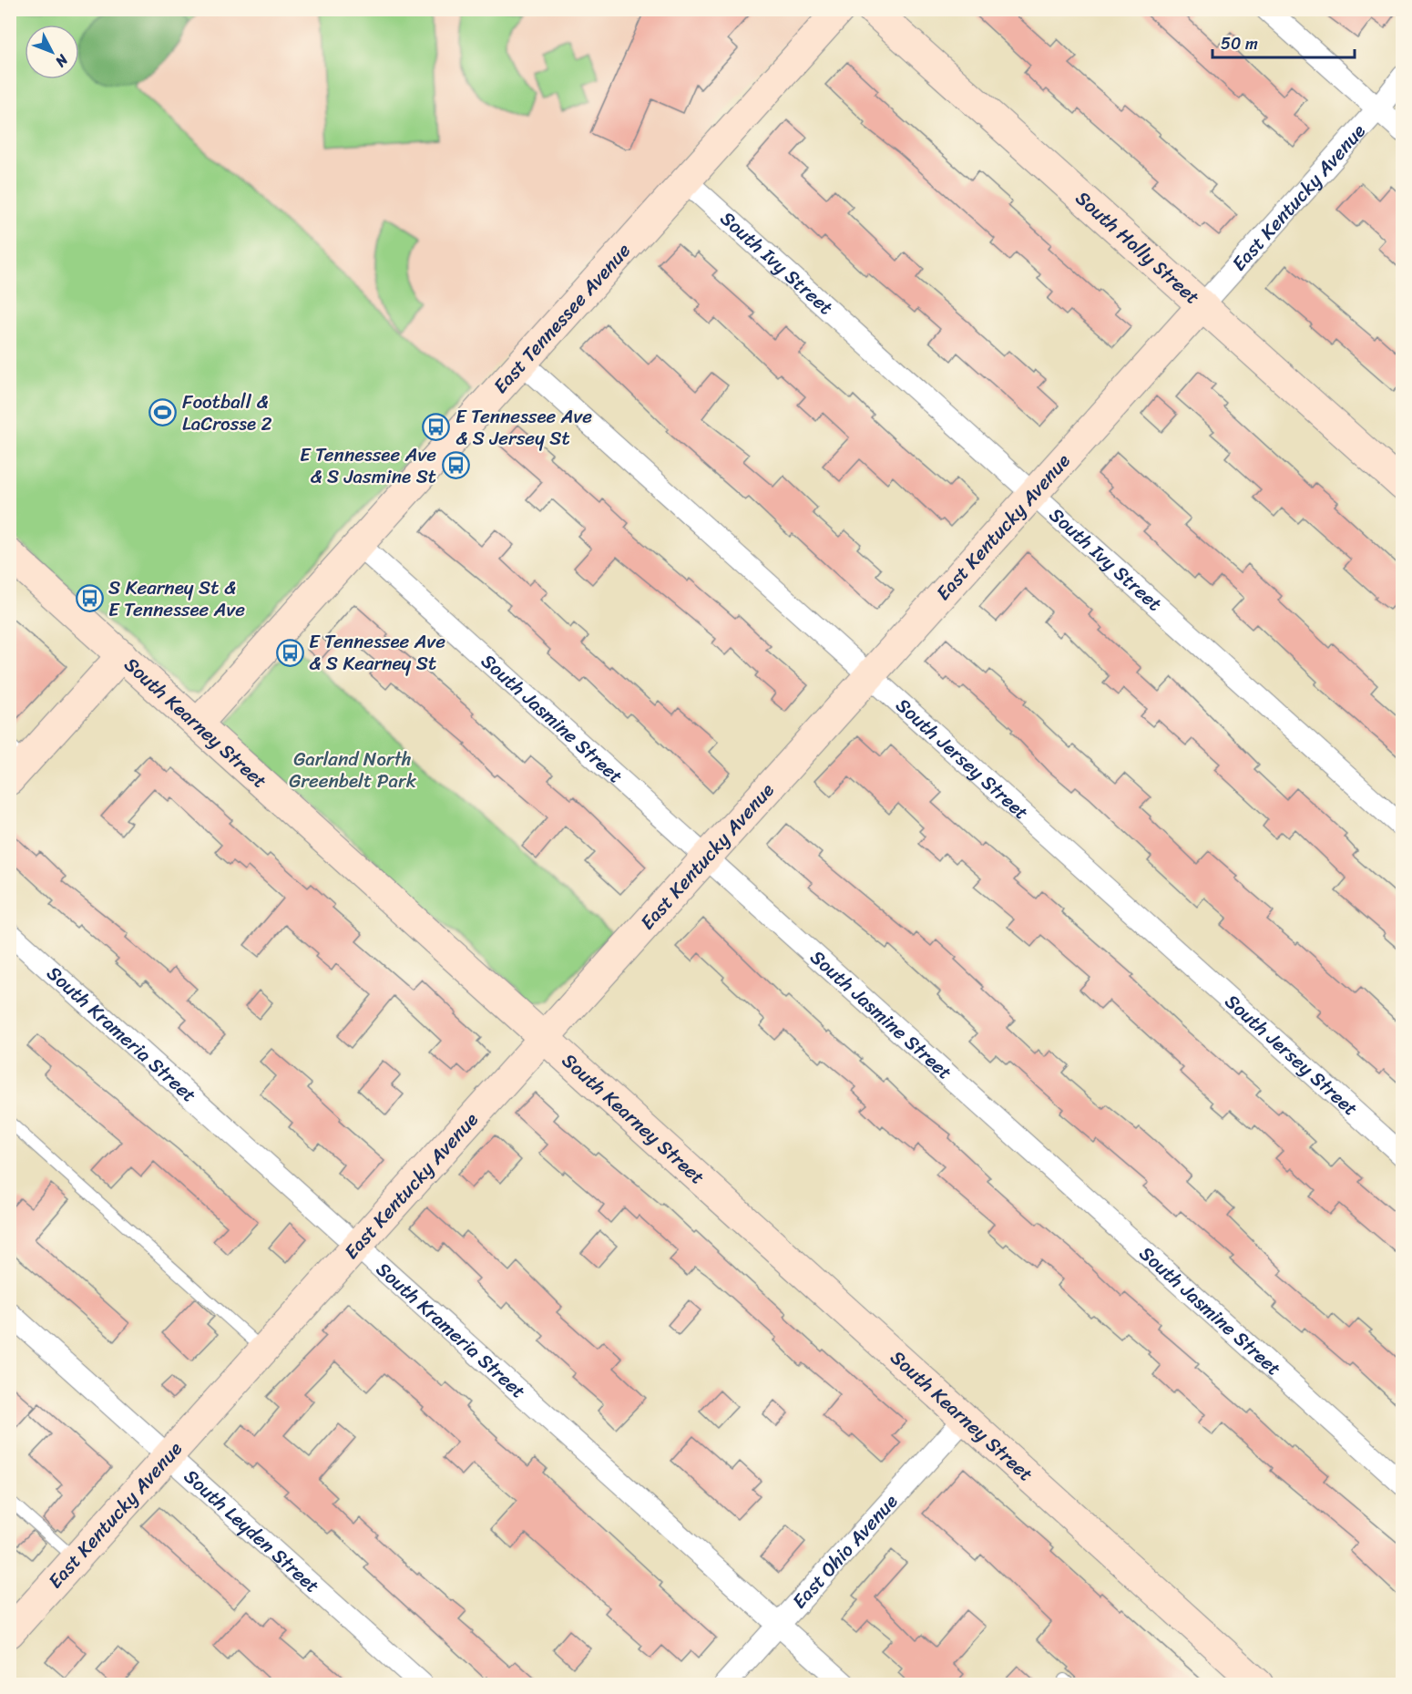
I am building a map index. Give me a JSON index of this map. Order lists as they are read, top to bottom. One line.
{"streets":{"street":["East Kentucky Avenue","South Holly Street","South Ivy Street","East Tennessee Avenue","South Jasmine Street","South Kearney Street","South Jersey Street","South Krameria Street","South Leyden Street","East Ohio Avenue"]},"crossings":[["East Kentucky Avenue","South Holly Street"],["East Kentucky Avenue","South Ivy Street"],["East Kentucky Avenue","South Jasmine Street"],["East Kentucky Avenue","South Kearney Street"],["East Kentucky Avenue","South Jersey Street"],["East Kentucky Avenue","South Krameria Street"],["East Kentucky Avenue","South Leyden Street"],["South Ivy Street","East Tennessee Avenue"],["East Tennessee Avenue","South Jasmine Street"],["East Tennessee Avenue","South Kearney Street"],["East Tennessee Avenue","South Jersey Street"],["South Kearney Street","East Ohio Avenue"],["South Krameria Street","East Ohio Avenue"]],"parks":["Garland North Greenbelt Park"],"places":{"sports":["Football & LaCrosse 2"],"bus stop":["E Tennessee Ave & S Jersey St","E Tennessee Ave & S Jasmine St","S Kearney St & E Tennessee Ave","E Tennessee Ave & S Kearney St"]},"scale_bar":"50 m","north":"bottom right"}
